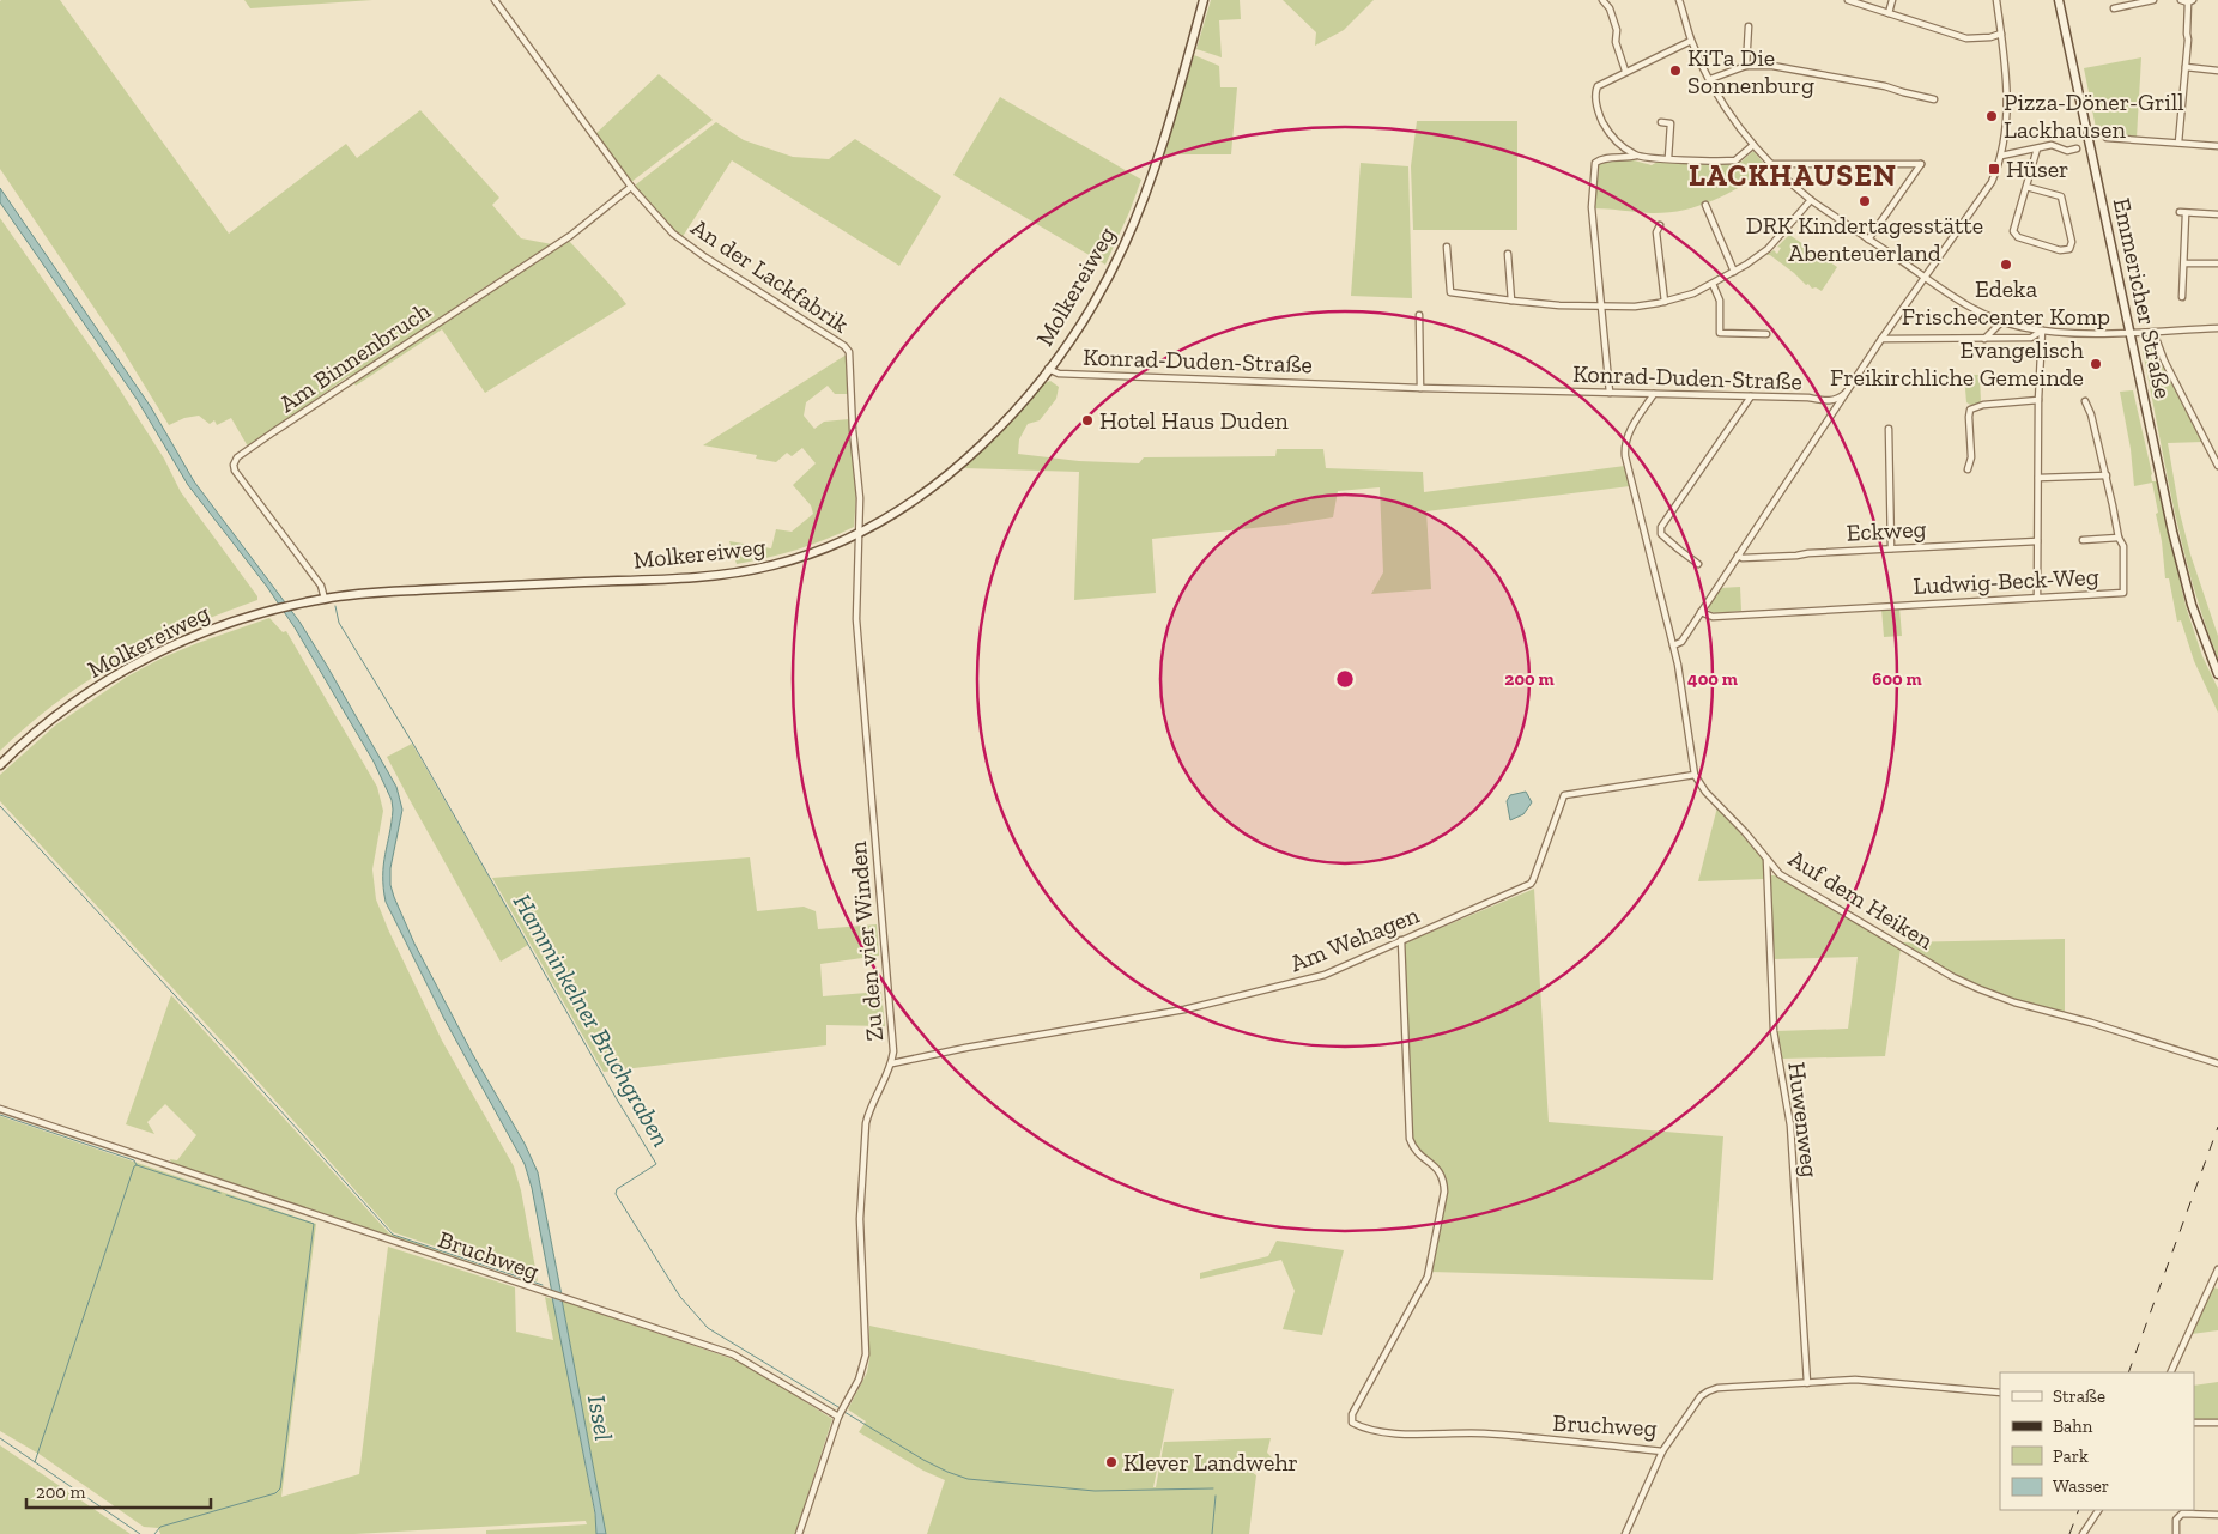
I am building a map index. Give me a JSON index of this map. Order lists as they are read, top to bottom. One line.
{"streets":{"main road":["Molkereiweg","Emmericher Straße"],"street":["An der Lackfabrik","Am Binnenbruch","Konrad-Duden-Straße","Eckweg","Ludwig-Beck-Weg","Auf dem Heiken","Am Wehagen","Zu den vier Winden","Huwenweg","Bruchweg"]},"crossings":[["An der Lackfabrik","Molkereiweg"],["An der Lackfabrik","Am Binnenbruch"],["An der Lackfabrik","Zu den vier Winden"],["Molkereiweg","Am Binnenbruch"],["Molkereiweg","Konrad-Duden-Straße"],["Molkereiweg","Zu den vier Winden"],["Konrad-Duden-Straße","Auf dem Heiken"],["Auf dem Heiken","Am Wehagen"],["Auf dem Heiken","Huwenweg"],["Am Wehagen","Zu den vier Winden"],["Am Wehagen","Bruchweg"],["Zu den vier Winden","Bruchweg"],["Huwenweg","Bruchweg"]],"districts":["LACKHAUSEN"],"water":["Hamminkelner Bruchgraben","Issel"],"places":{"other":["KiTa Die Sonnenburg","Pizza-Döner-Grill Lackhausen","DRK Kindertagesstätte Abenteuerland","Edeka Frischecenter Komp","Evangelisch Freikirchliche Gemeinde","Hotel Haus Duden","Klever Landwehr"],"transit":["Hüser"]},"legend":["Straße","Bahn","Park","Wasser"],"scale_bar":"200 m","rings":["200 m","400 m","600 m"]}
